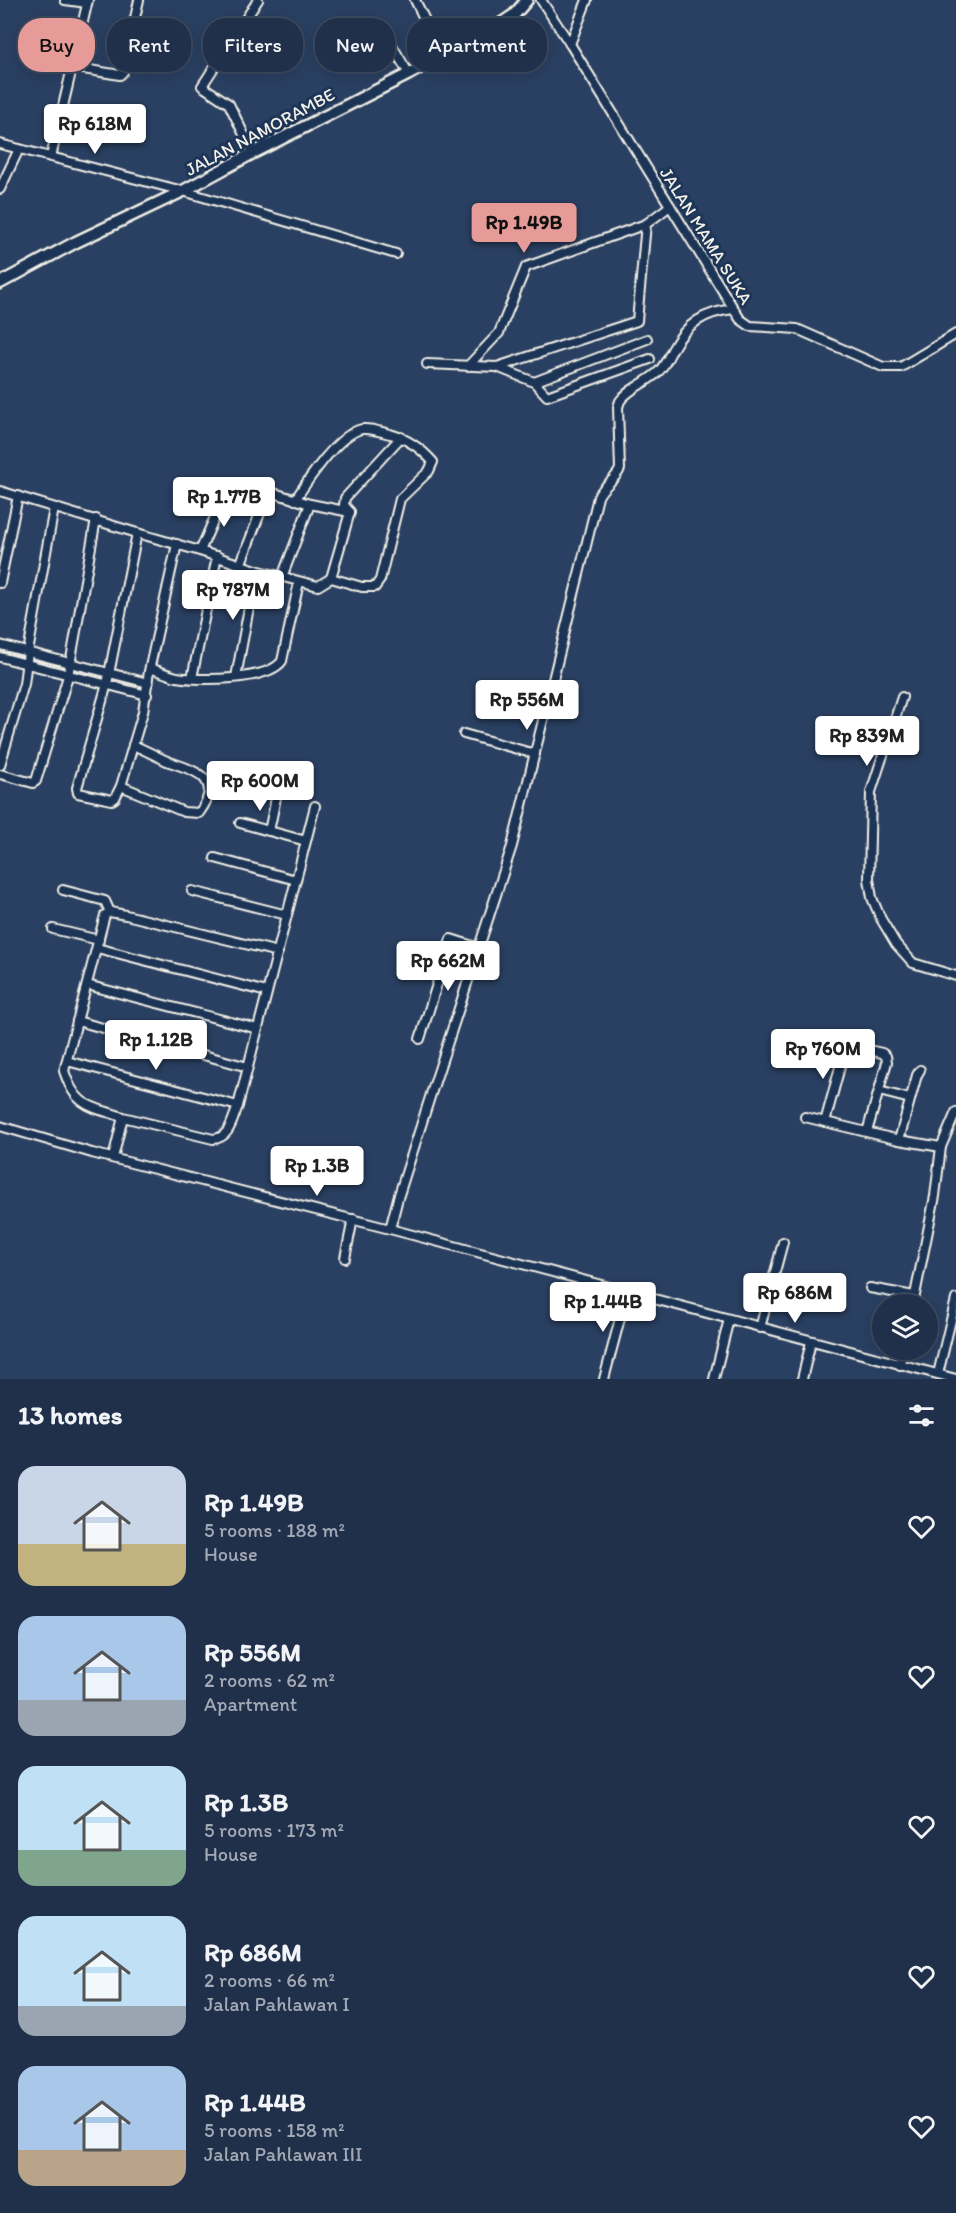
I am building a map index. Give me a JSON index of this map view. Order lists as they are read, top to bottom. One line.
{"streets":{"main road":["JALAN NAMORAMBE"],"street":["JALAN MAMA SUKA"]},"page":{"chip":["Buy","Rent","Filters","New","Apartment"],"price":["Rp 618M","Rp 1.49B","Rp 1.77B","Rp 787M","Rp 556M","Rp 839M","Rp 600M","Rp 662M","Rp 1.12B","Rp 760M","Rp 1.3B","Rp 686M","Rp 1.44B"],"heading":"13 homes","list":[{"name":"Rp 1.49B","note":"5 rooms · 188 m² · House"},{"name":"Rp 556M","note":"2 rooms · 62 m² · Apartment"},{"name":"Rp 1.3B","note":"5 rooms · 173 m² · House"},{"name":"Rp 686M","note":"2 rooms · 66 m² · Jalan Pahlawan I"},{"name":"Rp 1.44B","note":"5 rooms · 158 m² · Jalan Pahlawan III"}]}}
